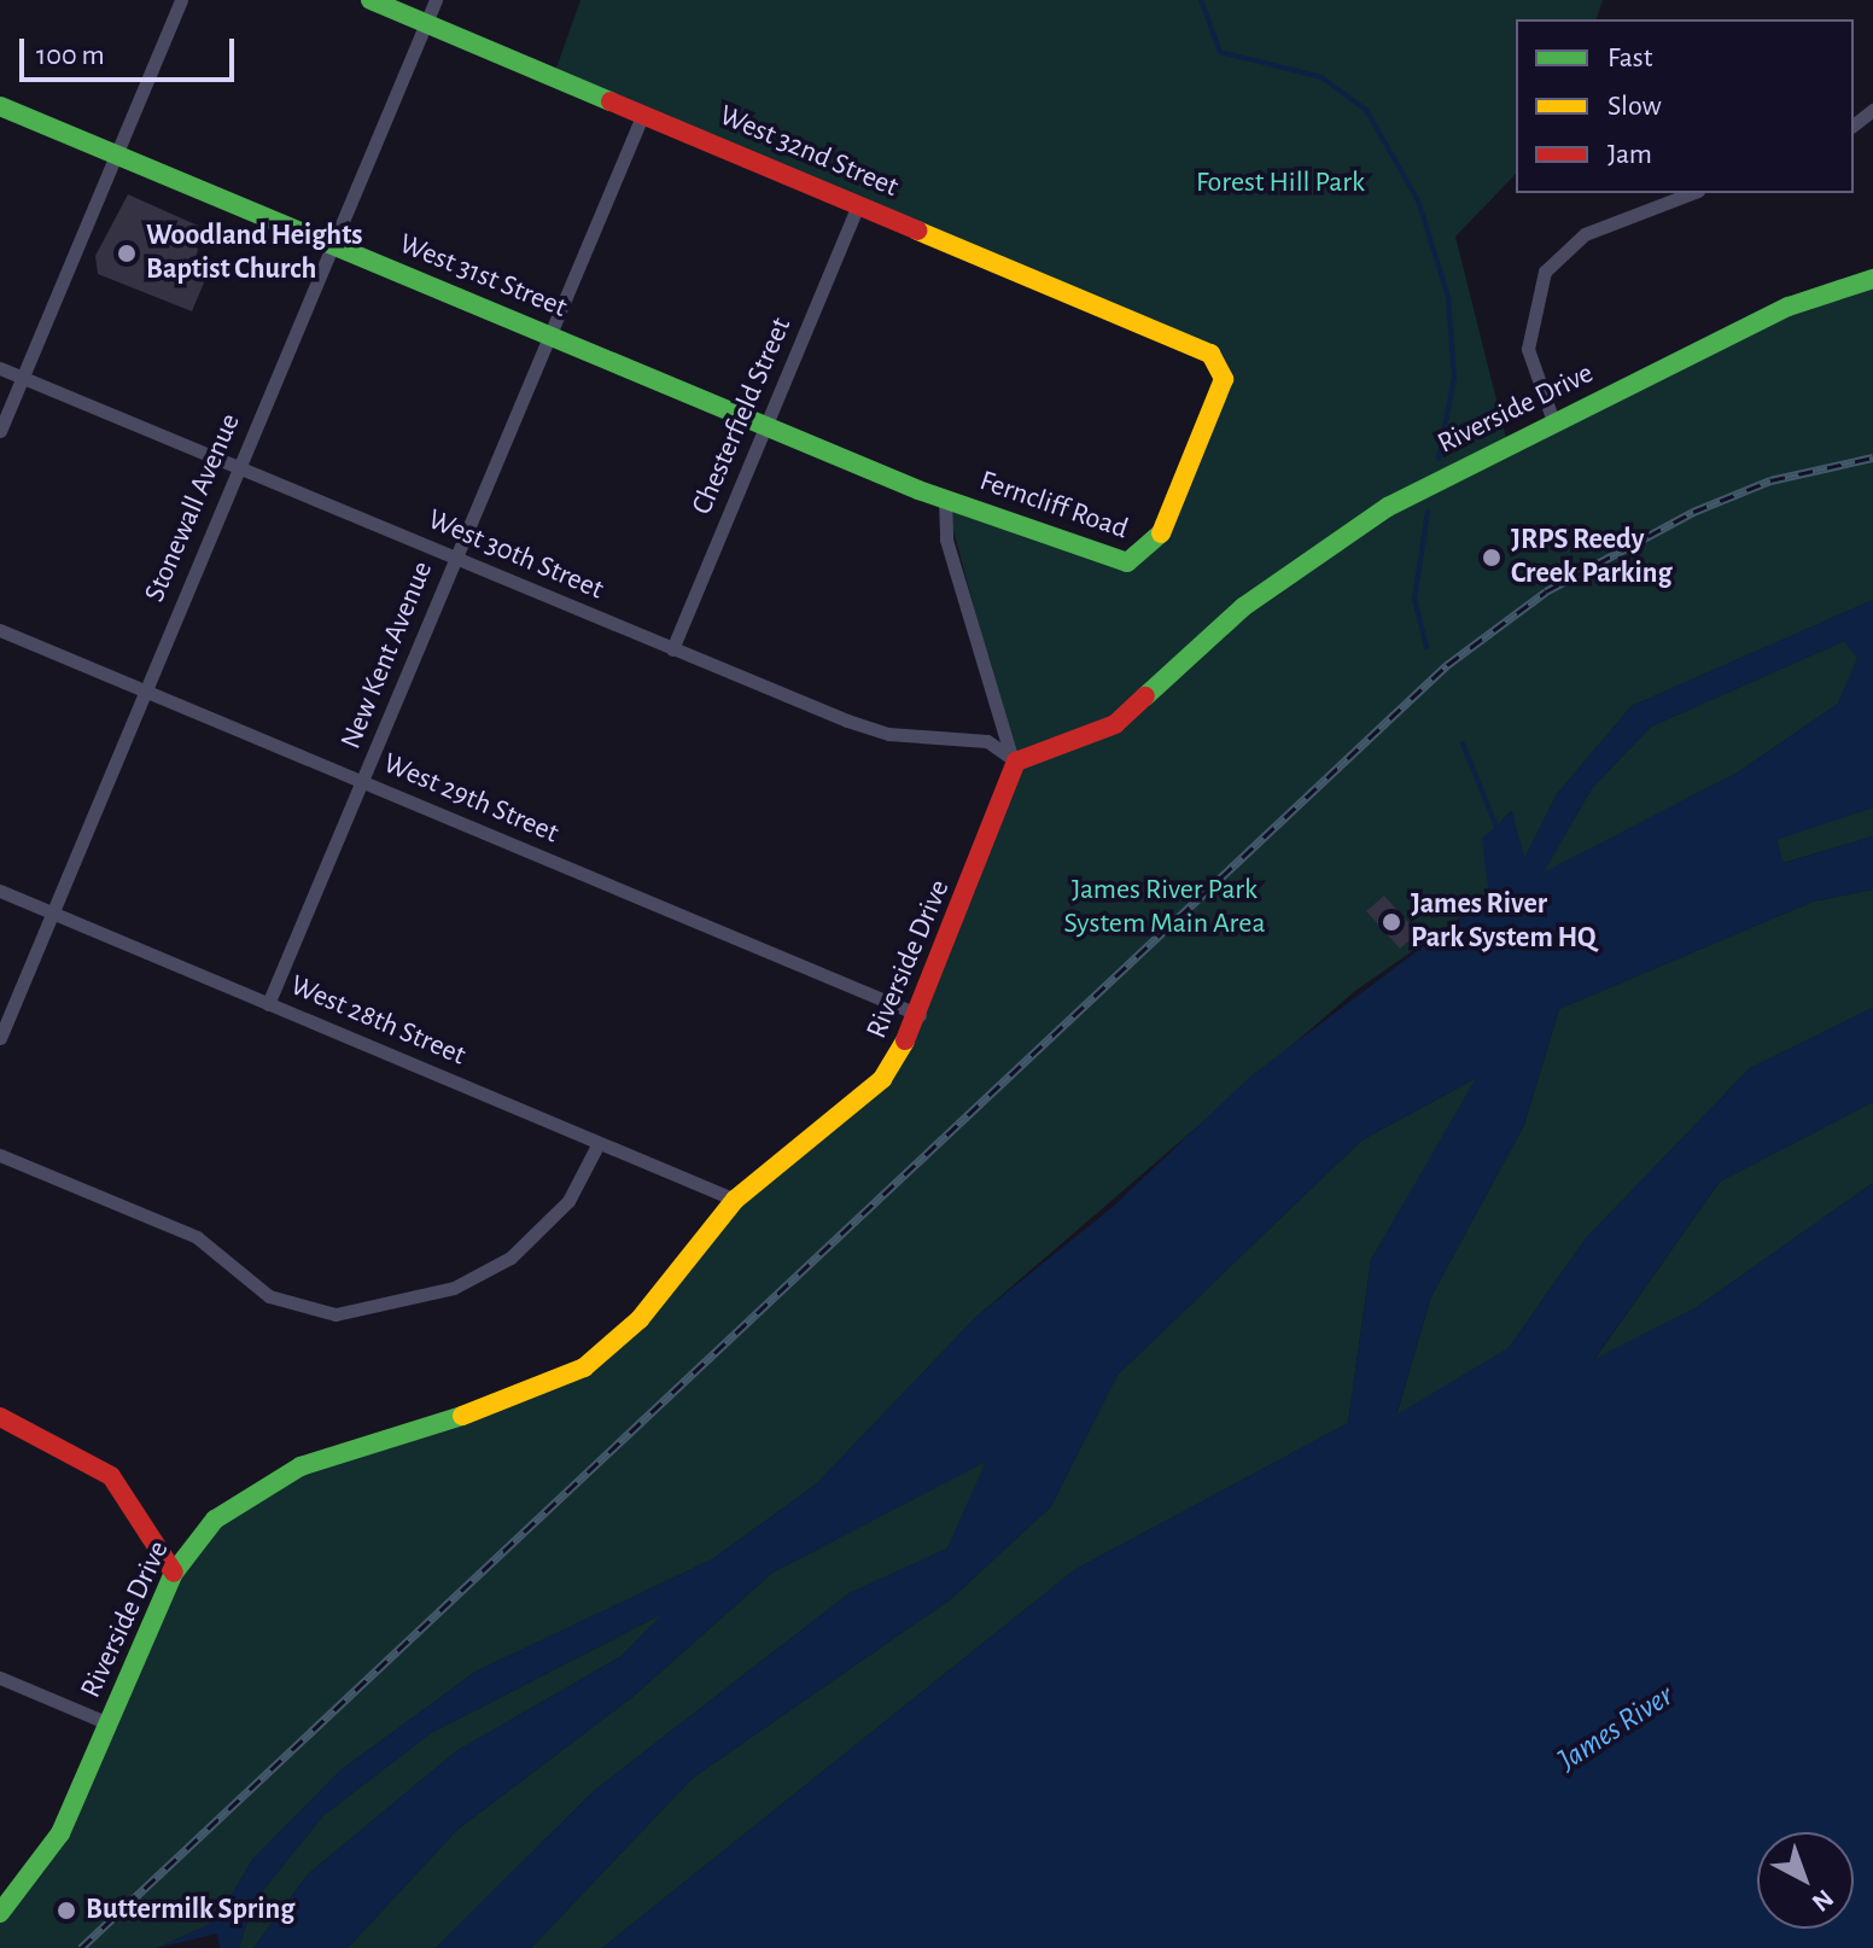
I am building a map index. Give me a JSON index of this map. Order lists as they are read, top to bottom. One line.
{"streets":{"street":["West 32nd Street","West 31st Street","Riverside Drive","Chesterfield Street","Ferncliff Road","Stonewall Avenue","West 30th Street","New Kent Avenue","West 29th Street","West 28th Street"]},"crossings":[["West 32nd Street","Chesterfield Street"],["West 32nd Street","Ferncliff Road"],["West 32nd Street","Stonewall Avenue"],["West 32nd Street","New Kent Avenue"],["West 31st Street","Chesterfield Street"],["West 31st Street","Ferncliff Road"],["West 31st Street","Stonewall Avenue"],["West 31st Street","New Kent Avenue"],["Riverside Drive","Ferncliff Road"],["Riverside Drive","West 30th Street"],["Riverside Drive","West 29th Street"],["Riverside Drive","West 28th Street"],["Chesterfield Street","West 30th Street"],["Ferncliff Road","West 30th Street"],["Stonewall Avenue","West 30th Street"],["Stonewall Avenue","West 29th Street"],["Stonewall Avenue","West 28th Street"],["West 30th Street","New Kent Avenue"],["New Kent Avenue","West 29th Street"],["New Kent Avenue","West 28th Street"]],"water":["James River"],"parks":["Forest Hill Park","James River Park System Main Area"],"places":["Woodland Heights Baptist Church","JRPS Reedy Creek Parking","James River Park System HQ","Buttermilk Spring"],"legend":["Fast","Slow","Jam"],"scale_bar":"100 m","north":"bottom right"}
